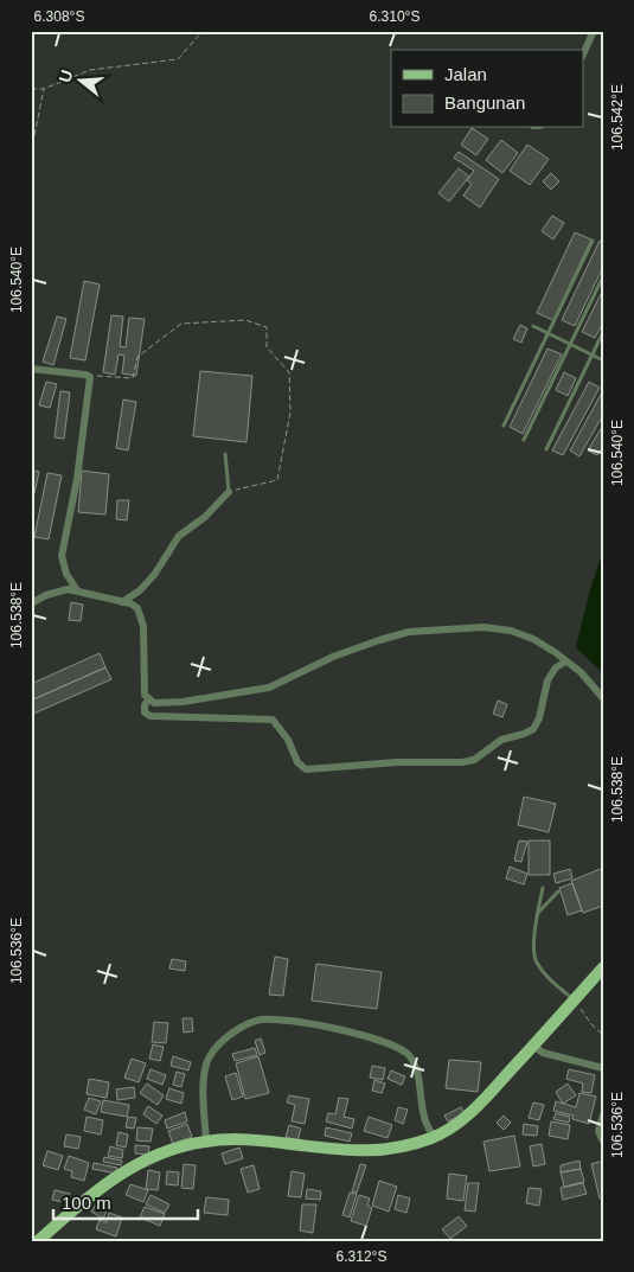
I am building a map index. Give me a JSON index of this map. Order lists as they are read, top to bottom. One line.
{"legend":["Jalan","Bangunan"],"scale_bar":"100 m","north":"left","coordinates":["6.308°S","6.310°S","106.542°E","106.540°E","106.538°E","106.536°E","6.312°S"]}
